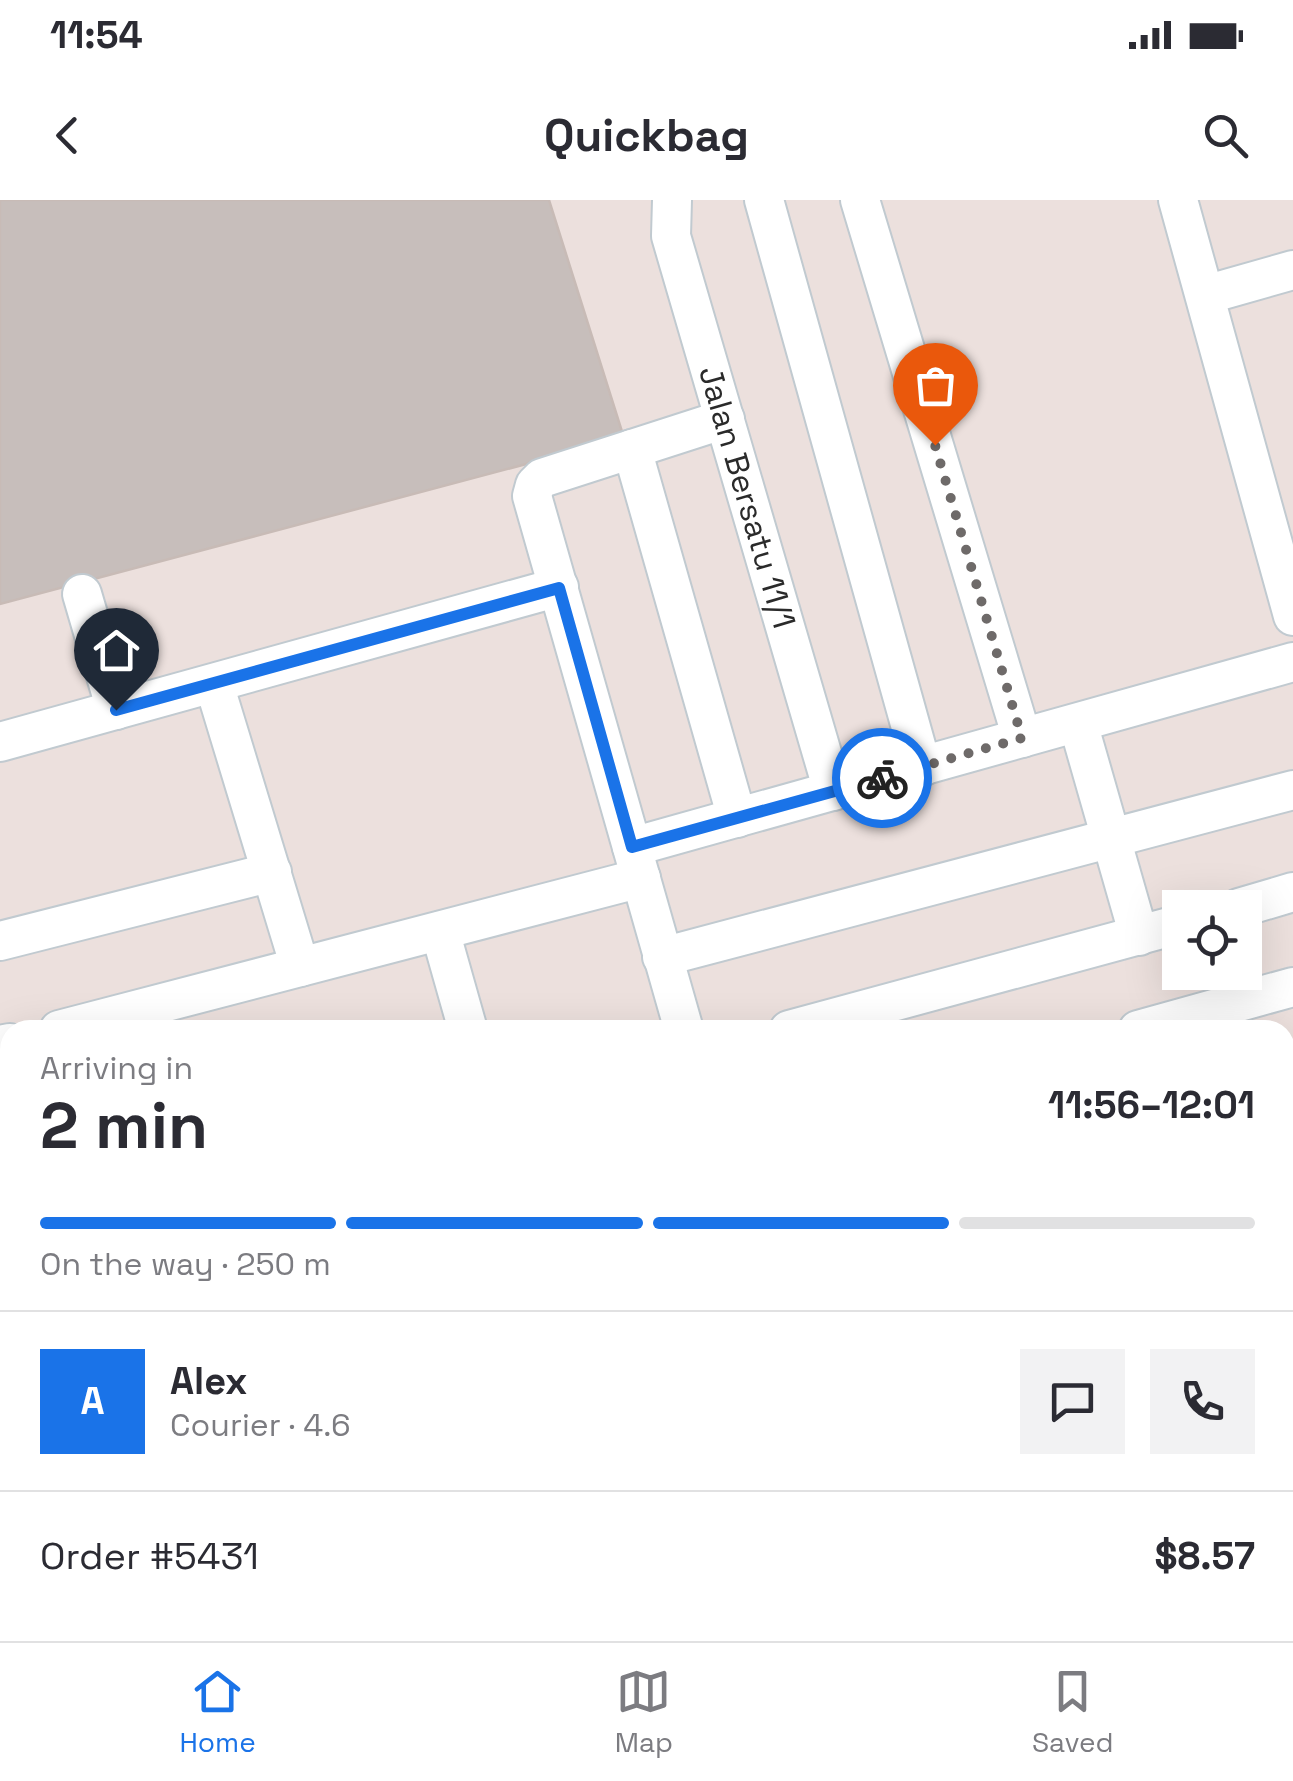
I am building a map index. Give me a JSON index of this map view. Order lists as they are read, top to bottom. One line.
{"streets":{"street":["Jalan Bersatu 11/1"]},"page":{"status":"11:54","header":"Quickbag","heading":["2 min","Arriving in","11:56–12:01"],"panel":["Alex","Courier · 4.6","Order #5431","$8.57"],"bar":"On the way · 250 m","round":"A","tabs":["Home","Map","Saved"]}}
